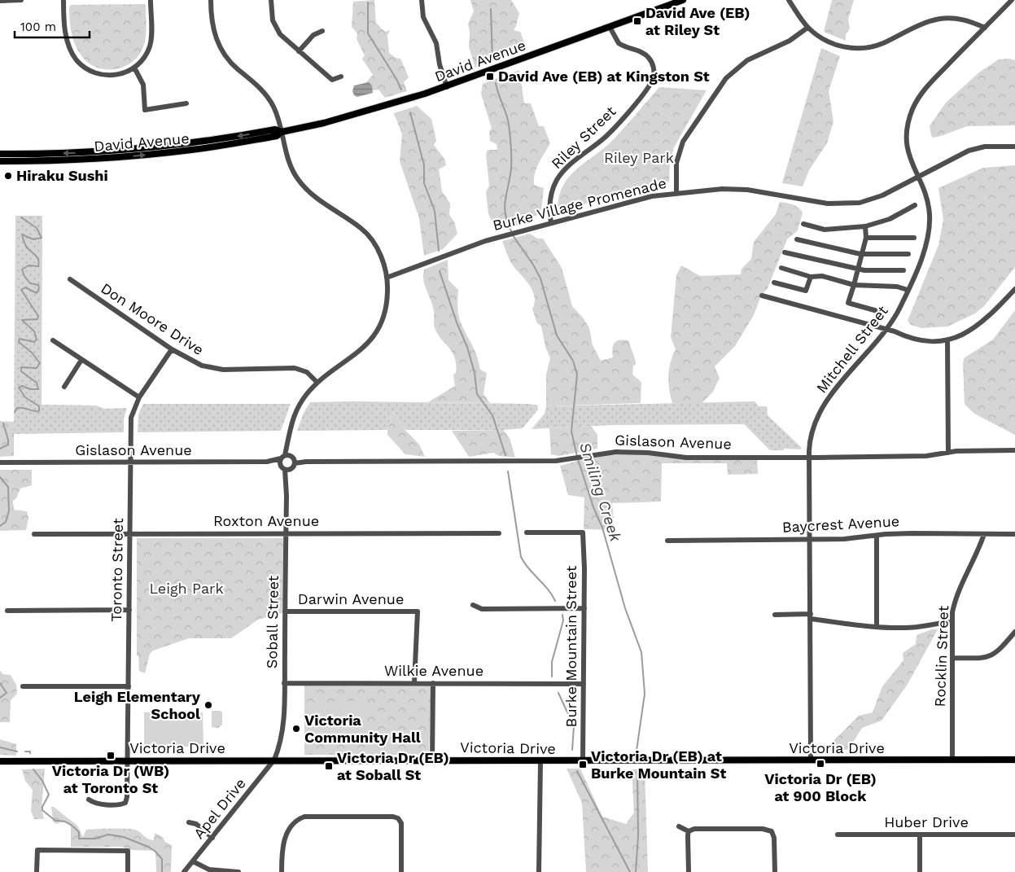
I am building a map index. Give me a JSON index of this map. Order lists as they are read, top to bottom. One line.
{"streets":{"main road":["David Avenue","Victoria Drive"],"street":["Riley Street","Burke Village Promenade","Don Moore Drive","Mitchell Street","Gislason Avenue","Roxton Avenue","Baycrest Avenue","Toronto Street","Darwin Avenue","Soball Street","Burke Mountain Street","Rocklin Street","Wilkie Avenue","Apel Drive","Huber Drive"]},"crossings":[["David Avenue","Riley Street"],["Riley Street","Burke Village Promenade"],["Burke Village Promenade","Mitchell Street"],["Don Moore Drive","Toronto Street"],["Mitchell Street","Gislason Avenue"],["Mitchell Street","Baycrest Avenue"],["Mitchell Street","Victoria Drive"],["Gislason Avenue","Toronto Street"],["Gislason Avenue","Soball Street"],["Roxton Avenue","Toronto Street"],["Roxton Avenue","Soball Street"],["Baycrest Avenue","Rocklin Street"],["Toronto Street","Victoria Drive"],["Darwin Avenue","Soball Street"],["Darwin Avenue","Wilkie Avenue"],["Soball Street","Wilkie Avenue"],["Soball Street","Victoria Drive"],["Soball Street","Apel Drive"],["Burke Mountain Street","Wilkie Avenue"],["Burke Mountain Street","Victoria Drive"],["Rocklin Street","Victoria Drive"],["Victoria Drive","Apel Drive"]],"water":["Smiling Creek"],"parks":["Riley Park","Leigh Park"],"places":{"transit":["David Ave (EB) at Riley St","David Ave (EB) at Kingston St","Victoria Dr (WB) at Toronto St","Victoria Dr (EB) at 900 Block","Victoria Dr (EB) at Burke Mountain St","Victoria Dr (EB) at Soball St"],"other":["Hiraku Sushi","Leigh Elementary School","Victoria Community Hall"]},"scale_bar":"100 m"}
